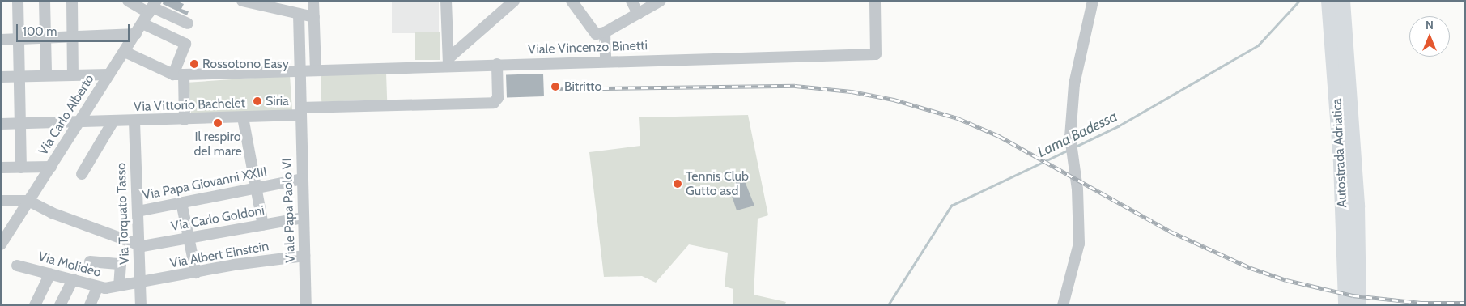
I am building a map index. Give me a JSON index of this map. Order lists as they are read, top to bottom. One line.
{"streets":{"highway":["Autostrada Adriatica"],"street":["Viale Vincenzo Binetti","Via Vittorio Bachelet","Via Carlo Alberto","Via Papa Giovanni XXIII","Viale Papa Paolo VI","Via Torquato Tasso","Via Carlo Goldoni","Via Albert Einstein","Via Molideo"]},"crossings":[["Viale Vincenzo Binetti","Via Vittorio Bachelet"],["Viale Vincenzo Binetti","Viale Papa Paolo VI"],["Via Vittorio Bachelet","Via Carlo Alberto"],["Via Vittorio Bachelet","Viale Papa Paolo VI"],["Via Vittorio Bachelet","Via Torquato Tasso"],["Via Papa Giovanni XXIII","Viale Papa Paolo VI"],["Via Papa Giovanni XXIII","Via Torquato Tasso"],["Viale Papa Paolo VI","Via Carlo Goldoni"],["Viale Papa Paolo VI","Via Albert Einstein"],["Via Torquato Tasso","Via Carlo Goldoni"],["Via Torquato Tasso","Via Albert Einstein"],["Via Torquato Tasso","Via Molideo"],["Via Albert Einstein","Via Molideo"]],"water":["Lama Badessa"],"places":["Rossotono Easy","Bitritto","Siria","Il respiro del mare","Tennis Club Gutto asd"],"scale_bar":"100 m","north":"top"}
